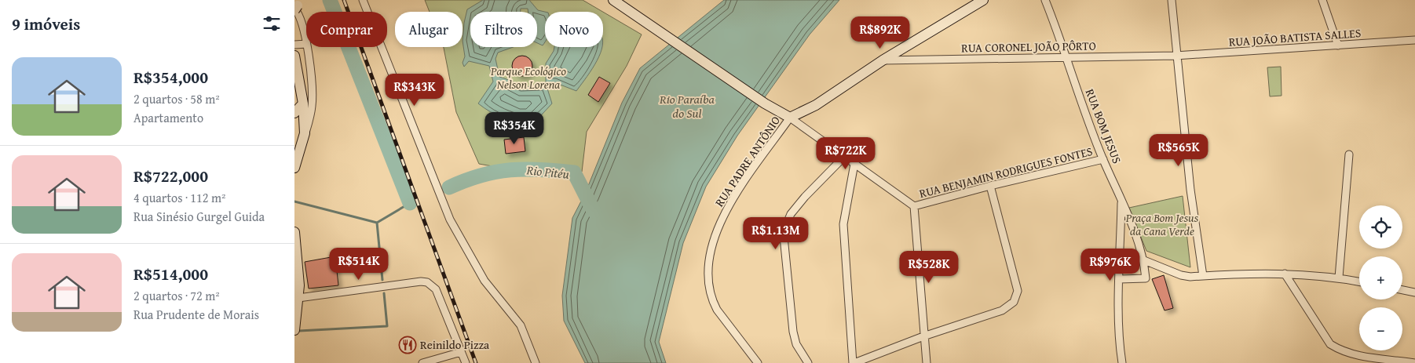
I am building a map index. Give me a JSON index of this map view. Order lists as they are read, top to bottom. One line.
{"streets":{"street":["RUA JOÃO BATISTA SALLES","RUA CORONEL JOÃO PÔRTO","RUA BOM JESUS","RUA PADRE ANTÔNIO","RUA BENJAMIN RODRIGUES FONTES"]},"crossings":[["RUA JOÃO BATISTA SALLES","RUA CORONEL JOÃO PÔRTO"],["RUA CORONEL JOÃO PÔRTO","RUA BOM JESUS"],["RUA BOM JESUS","RUA BENJAMIN RODRIGUES FONTES"]],"water":["Rio Paraíba do Sul","Rio Pitéu"],"parks":["Parque Ecológico Nelson Lorena","Praça Bom Jesus da Cana Verde"],"places":{"restaurant":["Reinildo Pizza"]},"page":{"heading":"9 imóveis","chip":["Comprar","Alugar","Filtros","Novo"],"price":["R$892K","R$343K","R$354K","R$565K","R$722K","R$1.13M","R$514K","R$976K","R$528K"],"list":[{"name":"R$354,000","note":"2 quartos · 58 m² · Apartamento"},{"name":"R$722,000","note":"4 quartos · 112 m² · Rua Sinésio Gurgel Guida"},{"name":"R$514,000","note":"2 quartos · 72 m² · Rua Prudente de Morais"}],"map_buttons":["+","−"]}}
